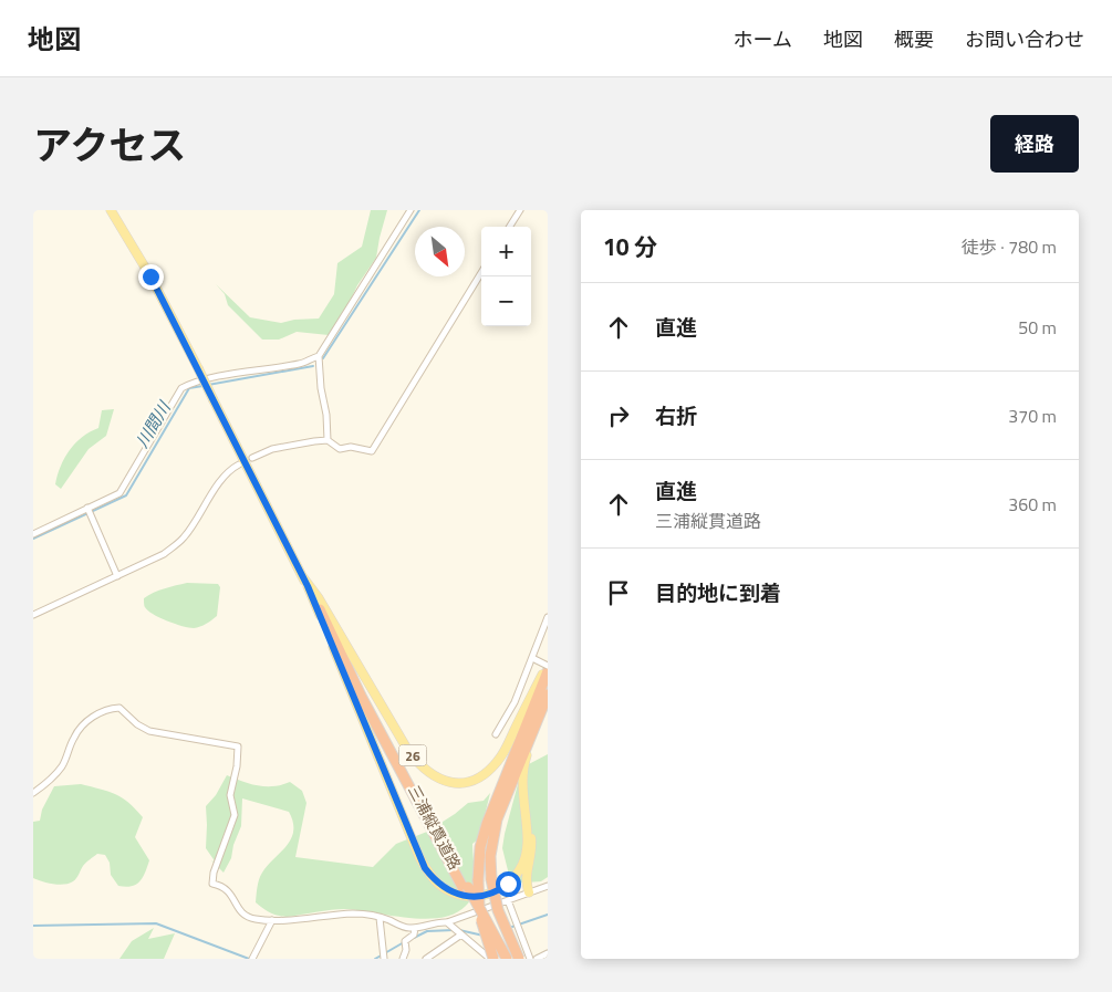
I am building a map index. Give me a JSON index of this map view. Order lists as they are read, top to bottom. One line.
{"streets":{"highway":["26","三浦縦貫道路"]},"crossings":[["26","三浦縦貫道路"]],"water":["川間川"],"north":"bottom right","page":{"header":"地図","nav":["ホーム","地図","概要","お問い合わせ"],"title":"アクセス","buttons":"経路","heading":["10 分","徒歩 · 780 m"],"map_buttons":["+","−"],"list":[["直進","50 m"],["右折","370 m"],["直進","三浦縦貫道路","360 m"],"目的地に到着"]}}
